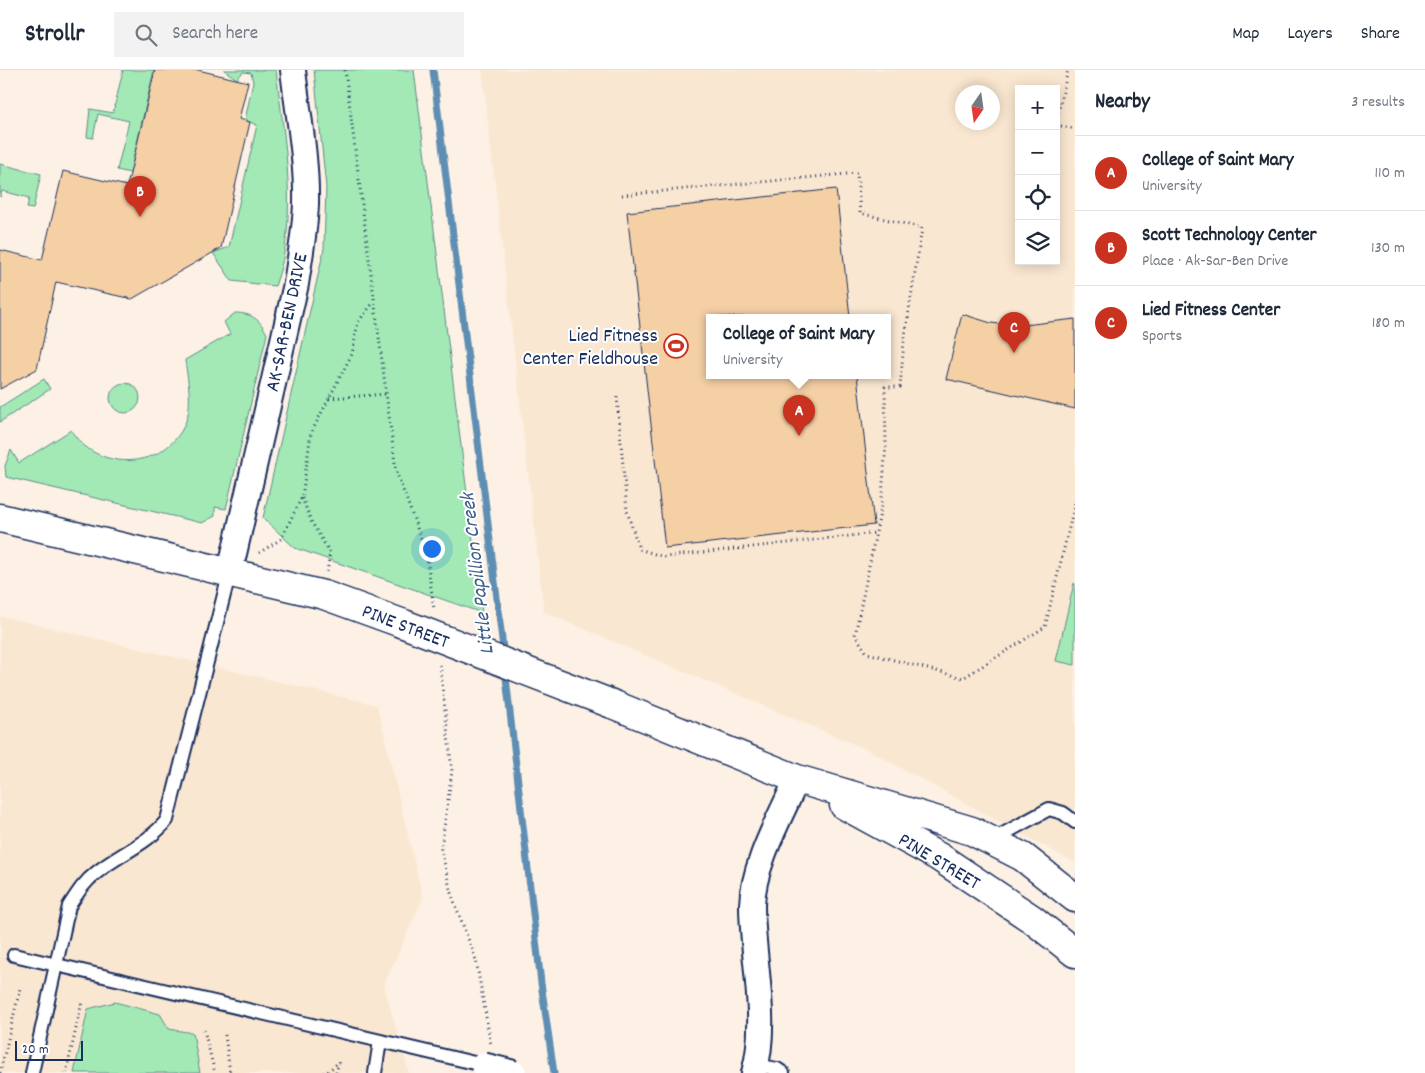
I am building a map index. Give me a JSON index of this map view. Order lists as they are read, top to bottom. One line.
{"streets":{"street":["AK-SAR-BEN DRIVE","PINE STREET"]},"crossings":[["AK-SAR-BEN DRIVE","PINE STREET"]],"water":["Little Papillion Creek"],"places":{"sports":["Lied Fitness Center Fieldhouse"]},"scale_bar":"20 m","north":"bottom","page":{"header":"Strollr","search":"Search here","nav":["Map","Layers","Share"],"heading":["Nearby","3 results"],"map_buttons":["+","−"],"list":[{"mark":"A","name":"College of Saint Mary","note":"University","value":"110 m"},{"mark":"B","name":"Scott Technology Center","note":"Place · Ak-Sar-Ben Drive","value":"130 m"},{"mark":"C","name":"Lied Fitness Center","note":"Sports","value":"180 m"}],"pins":["B","C","A"],"popup":["College of Saint Mary","University"],"scale":"20 m"}}
